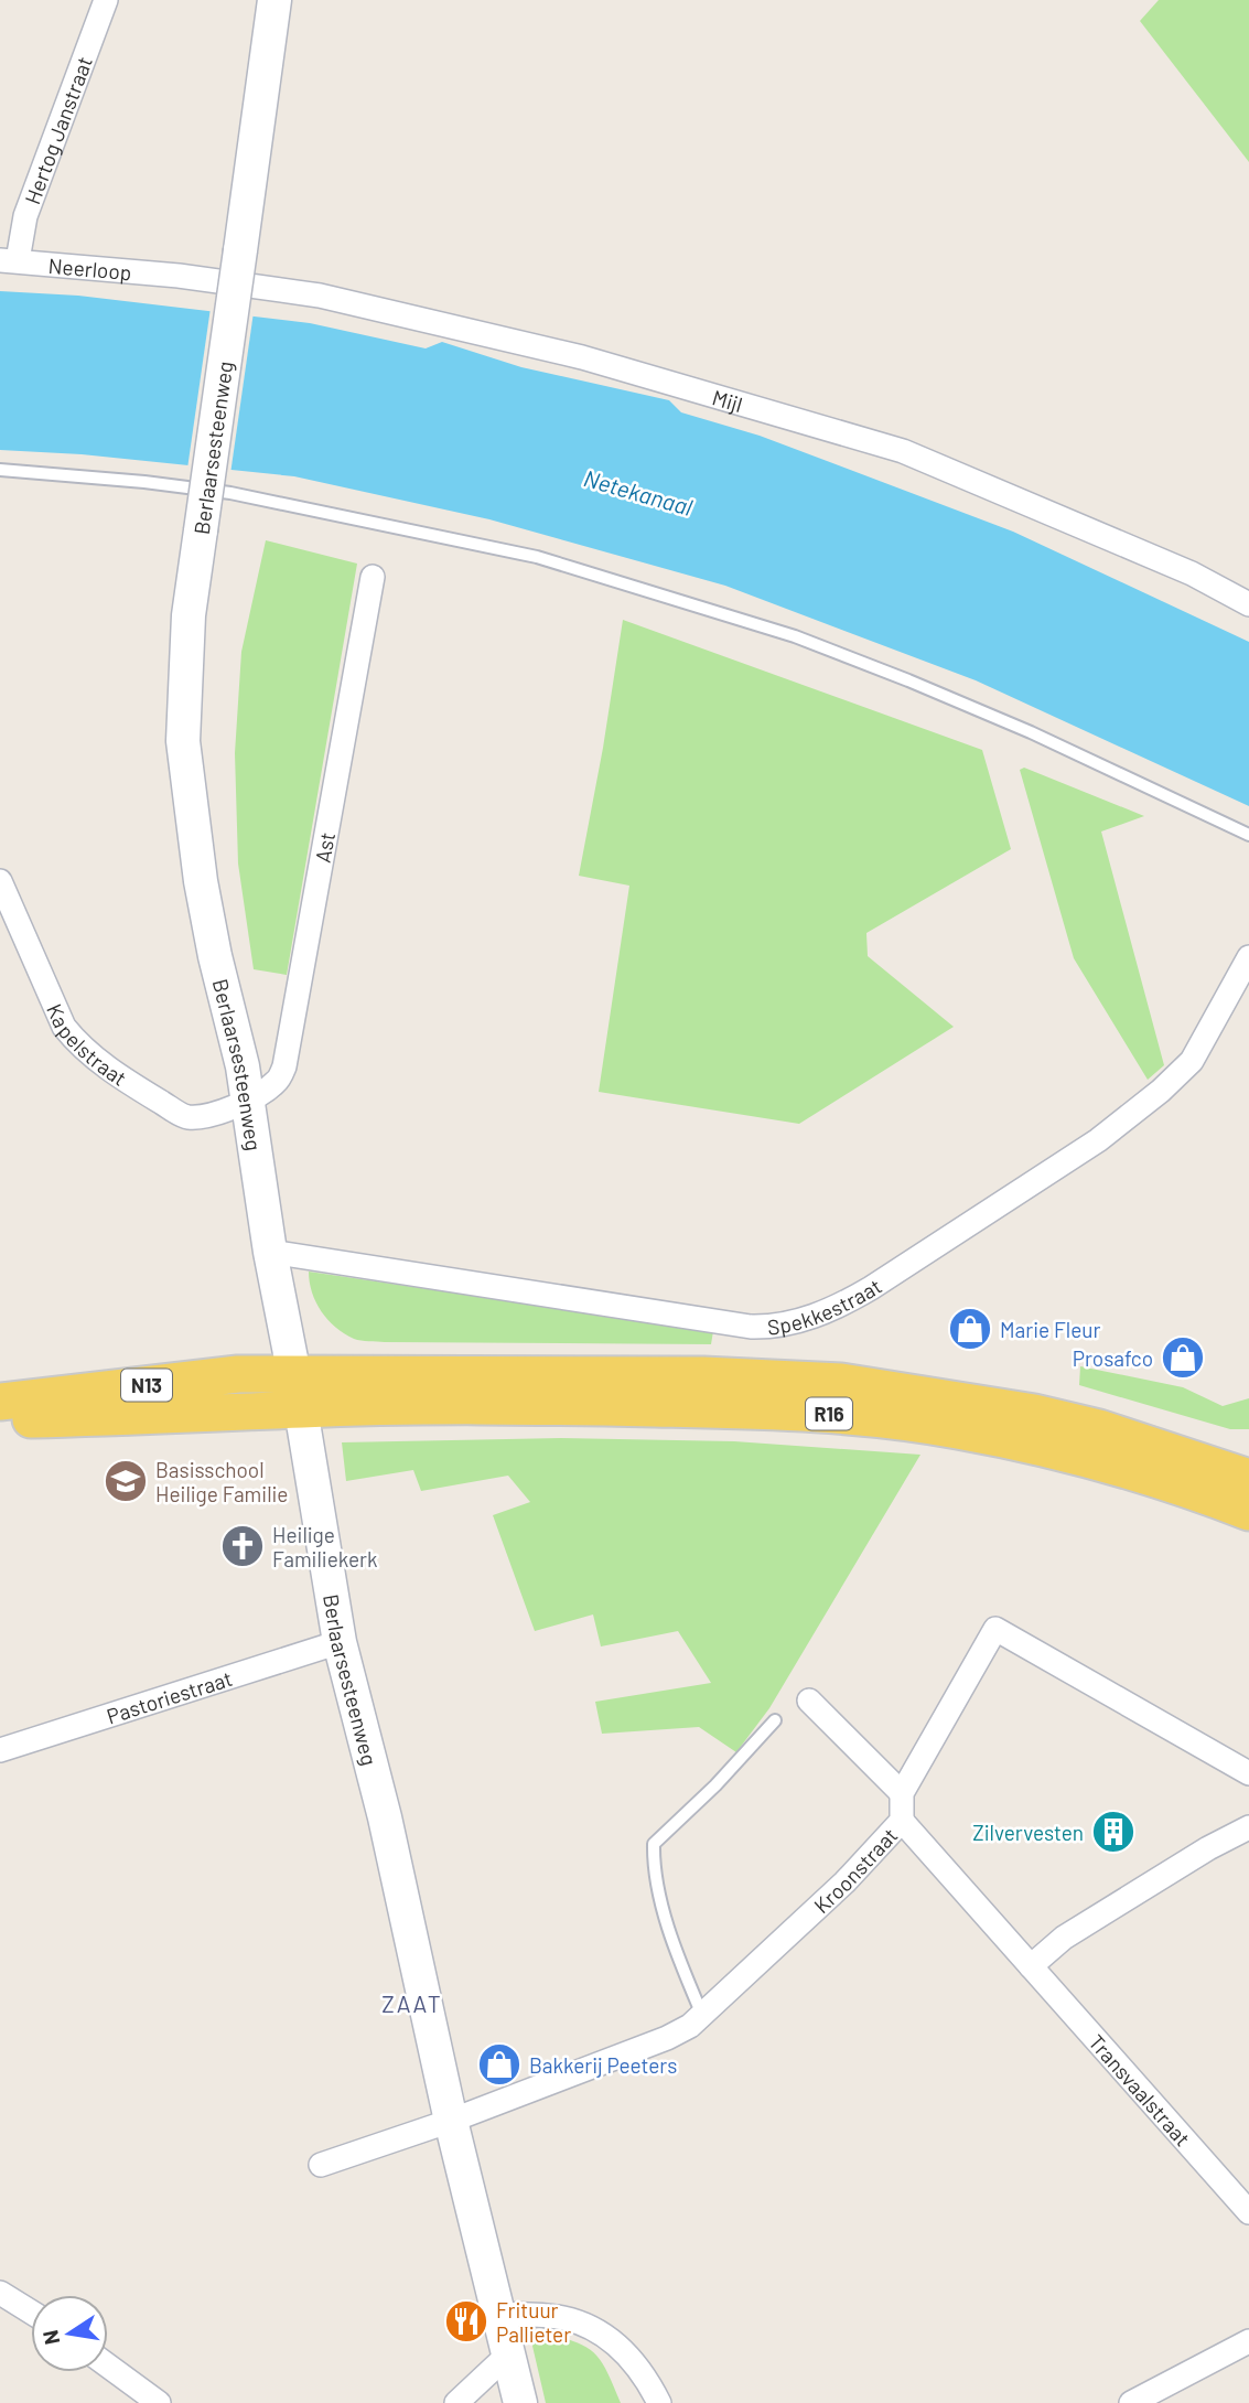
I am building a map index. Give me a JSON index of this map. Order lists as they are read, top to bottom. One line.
{"streets":{"main road":["N13","R16"],"street":["Hertog Janstraat","Neerloop","Mijl","Berlaarsesteenweg","Ast","Kapelstraat","Spekkestraat","Pastoriestraat","Kroonstraat","Transvaalstraat"]},"crossings":[["Hertog Janstraat","Neerloop"],["Neerloop","Mijl"],["Berlaarsesteenweg","Ast"],["Berlaarsesteenweg","Kapelstraat"],["Berlaarsesteenweg","Spekkestraat"],["Berlaarsesteenweg","N13"],["Berlaarsesteenweg","R16"],["Berlaarsesteenweg","Pastoriestraat"],["Berlaarsesteenweg","Kroonstraat"],["Ast","Kapelstraat"],["N13","R16"],["Kroonstraat","Transvaalstraat"]],"districts":["ZAAT"],"water":["Netekanaal"],"places":{"shop":["Marie Fleur","Prosafco","Bakkerij Peeters"],"school or university":["Basisschool Heilige Familie"],"church":["Heilige Familiekerk"],"building":["Zilvervesten"],"restaurant":["Frituur Pallieter"]},"north":"left"}
